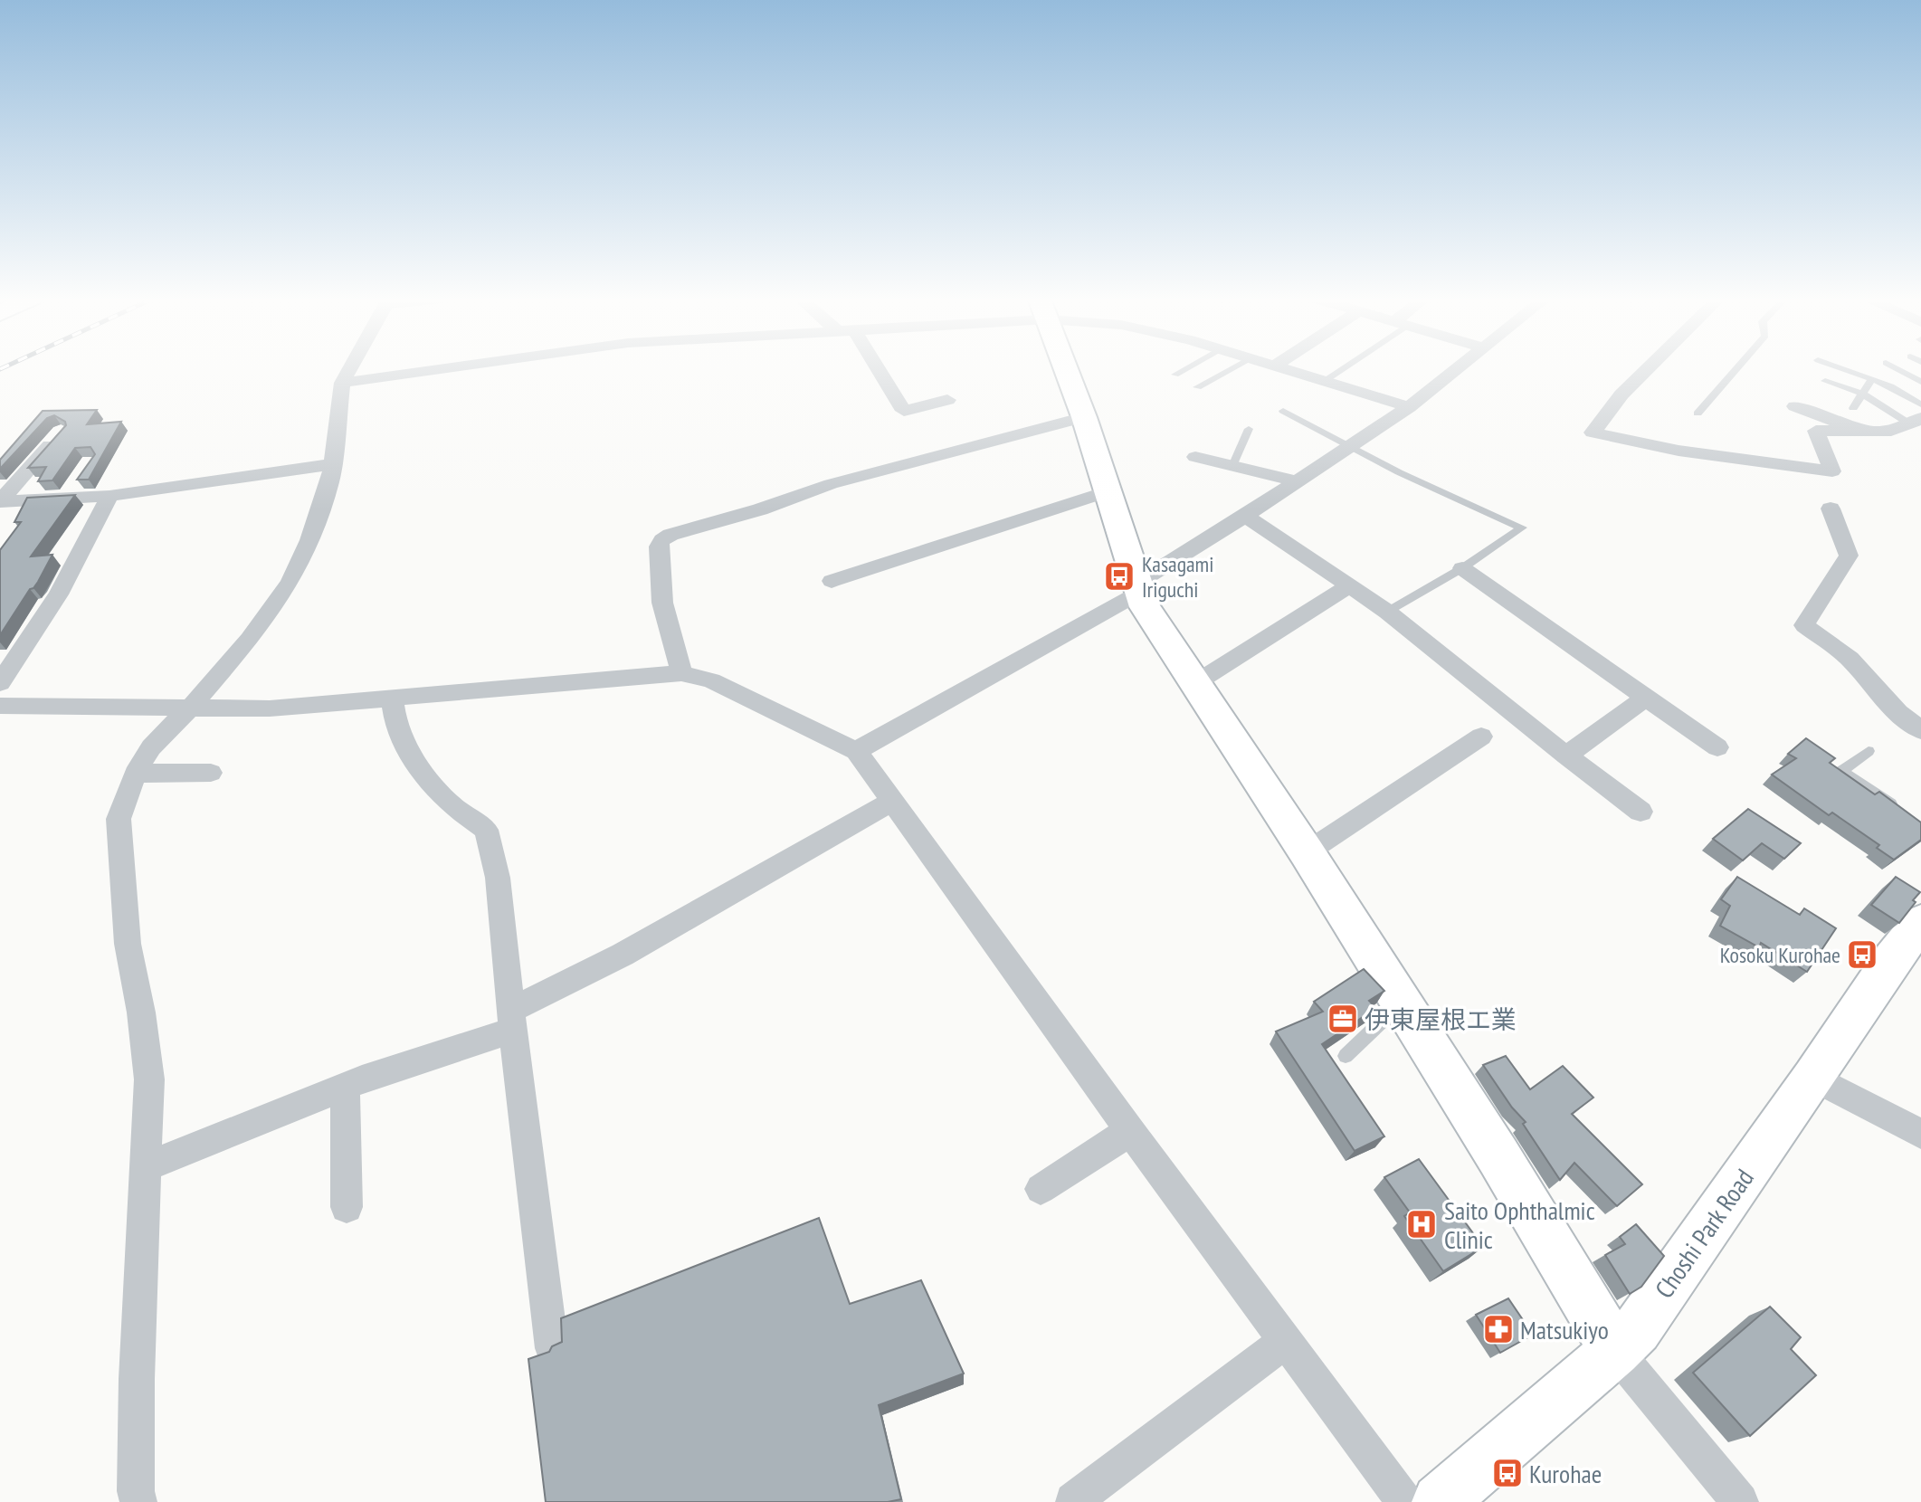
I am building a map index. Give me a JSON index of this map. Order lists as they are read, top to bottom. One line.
{"streets":{"street":["Choshi Park Road"]},"places":{"bus stop":["Kasagami Iriguchi","Kosoku Kurohae","Kurohae"],"office":["伊東屋根エ業"],"hospital":["Saito Ophthalmic Clinic"],"pharmacy":["Matsukiyo"]}}
